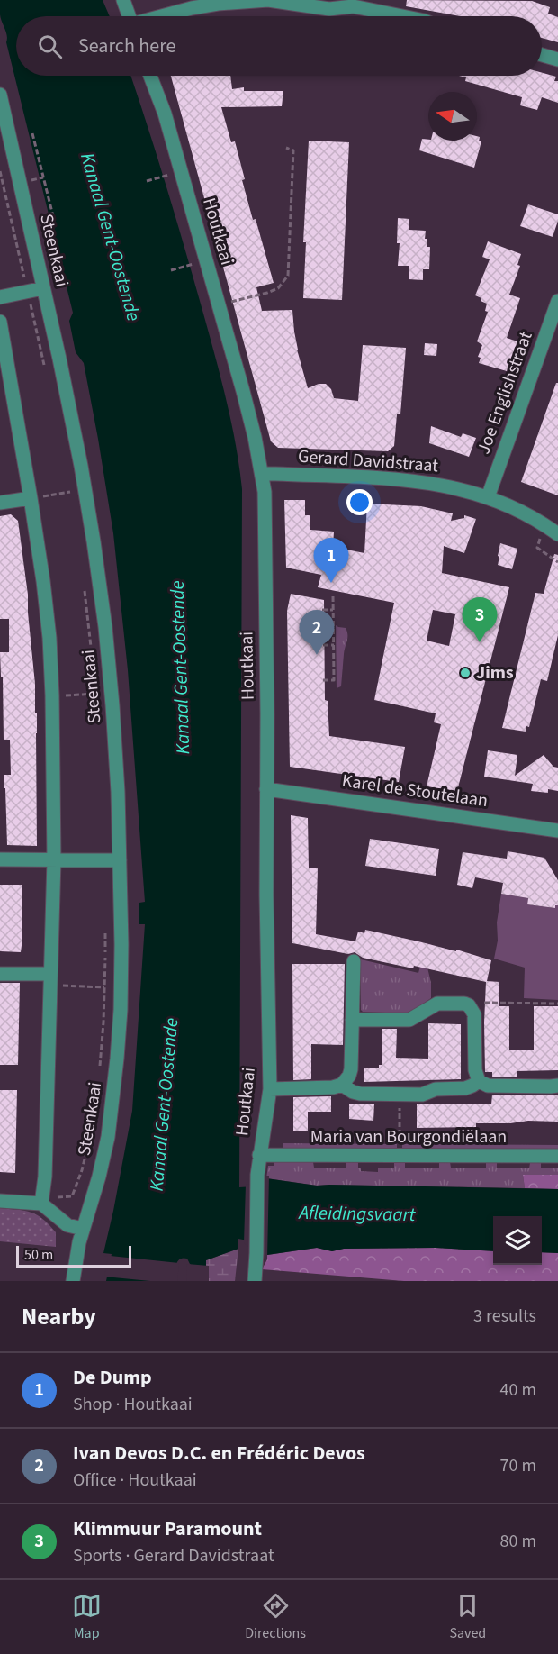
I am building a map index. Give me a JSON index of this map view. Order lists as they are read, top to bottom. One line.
{"streets":{"street":["Houtkaai","Steenkaai","Joe Englishstraat","Gerard Davidstraat","Karel de Stoutelaan","Maria van Bourgondiëlaan"]},"crossings":[["Houtkaai","Gerard Davidstraat"],["Houtkaai","Karel de Stoutelaan"],["Houtkaai","Maria van Bourgondiëlaan"],["Joe Englishstraat","Gerard Davidstraat"]],"water":["Kanaal Gent-Oostende","Afleidingsvaart"],"places":["Jims"],"scale_bar":"50 m","north":"left","page":{"search":"Search here","pins":["1","3","2"],"scale":"50 m","heading":["Nearby","3 results"],"list":[{"mark":"1","name":"De Dump","note":"Shop · Houtkaai","value":"40 m"},{"mark":"2","name":"Ivan Devos D.C. en Frédéric Devos","note":"Office · Houtkaai","value":"70 m"},{"mark":"3","name":"Klimmuur Paramount","note":"Sports · Gerard Davidstraat","value":"80 m"}],"nav":["Map","Directions","Saved"]}}
